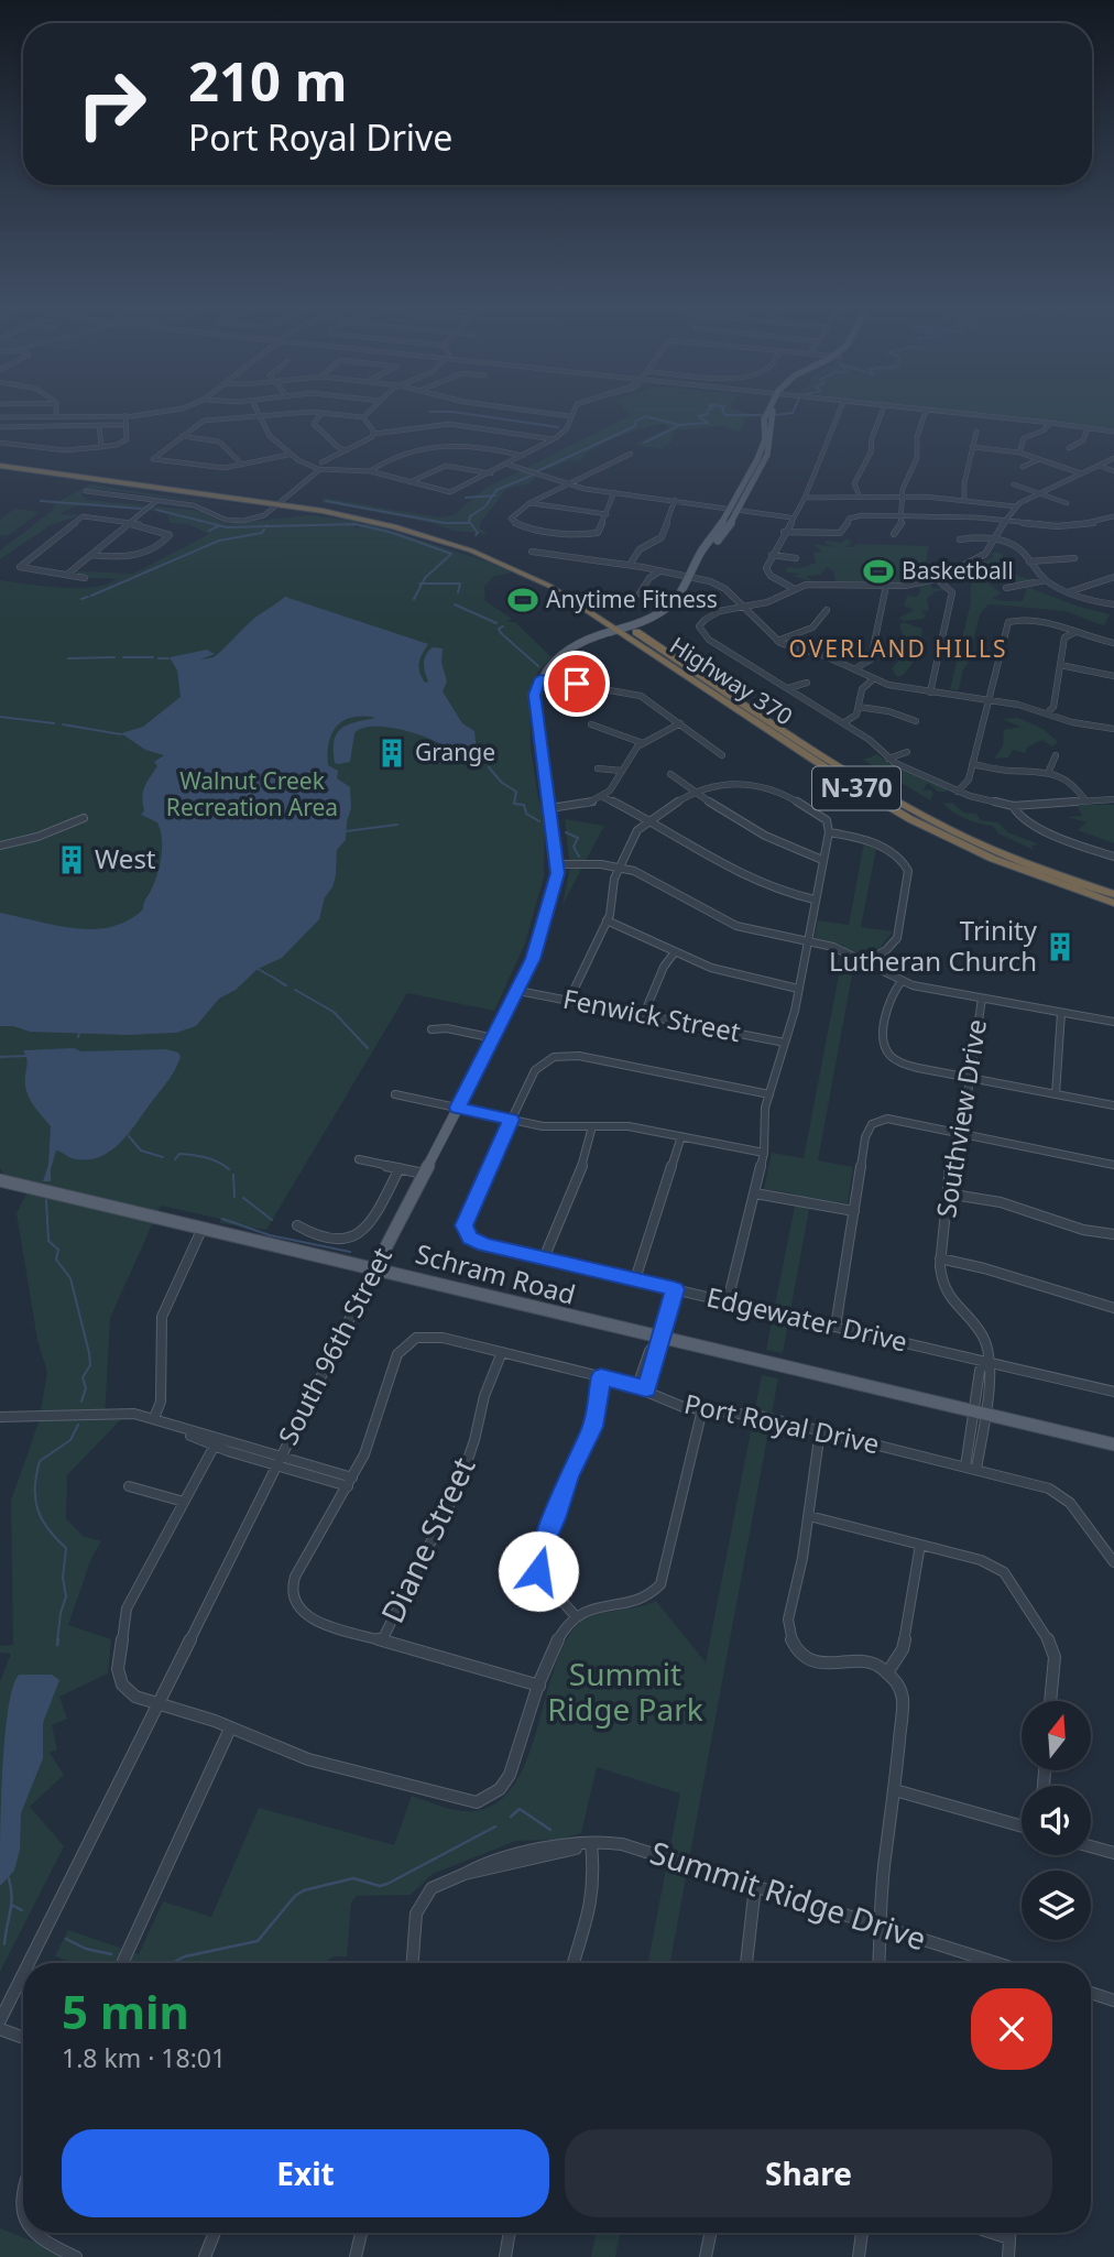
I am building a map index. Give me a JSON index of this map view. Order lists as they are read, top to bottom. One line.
{"streets":{"highway":["Highway 370","N-370"],"main road":["Schram Road","South 96th Street"],"street":["Fenwick Street","Southview Drive","Edgewater Drive","Port Royal Drive","Diane Street","Summit Ridge Drive"]},"crossings":[["Fenwick Street","South 96th Street"],["Southview Drive","Schram Road"],["Southview Drive","Edgewater Drive"],["Southview Drive","Port Royal Drive"],["Schram Road","South 96th Street"],["Port Royal Drive","Diane Street"]],"districts":["OVERLAND HILLS"],"parks":["Walnut Creek Recreation Area","Summit Ridge Park"],"places":{"sports":["Basketball","Anytime Fitness"],"building":["Grange","West","Trinity Lutheran Church"]},"north":"top","page":{"turn":["210 m","Port Royal Drive"],"heading":["5 min","1.8 km · 18:01"],"buttons":["Exit","Share"]}}
